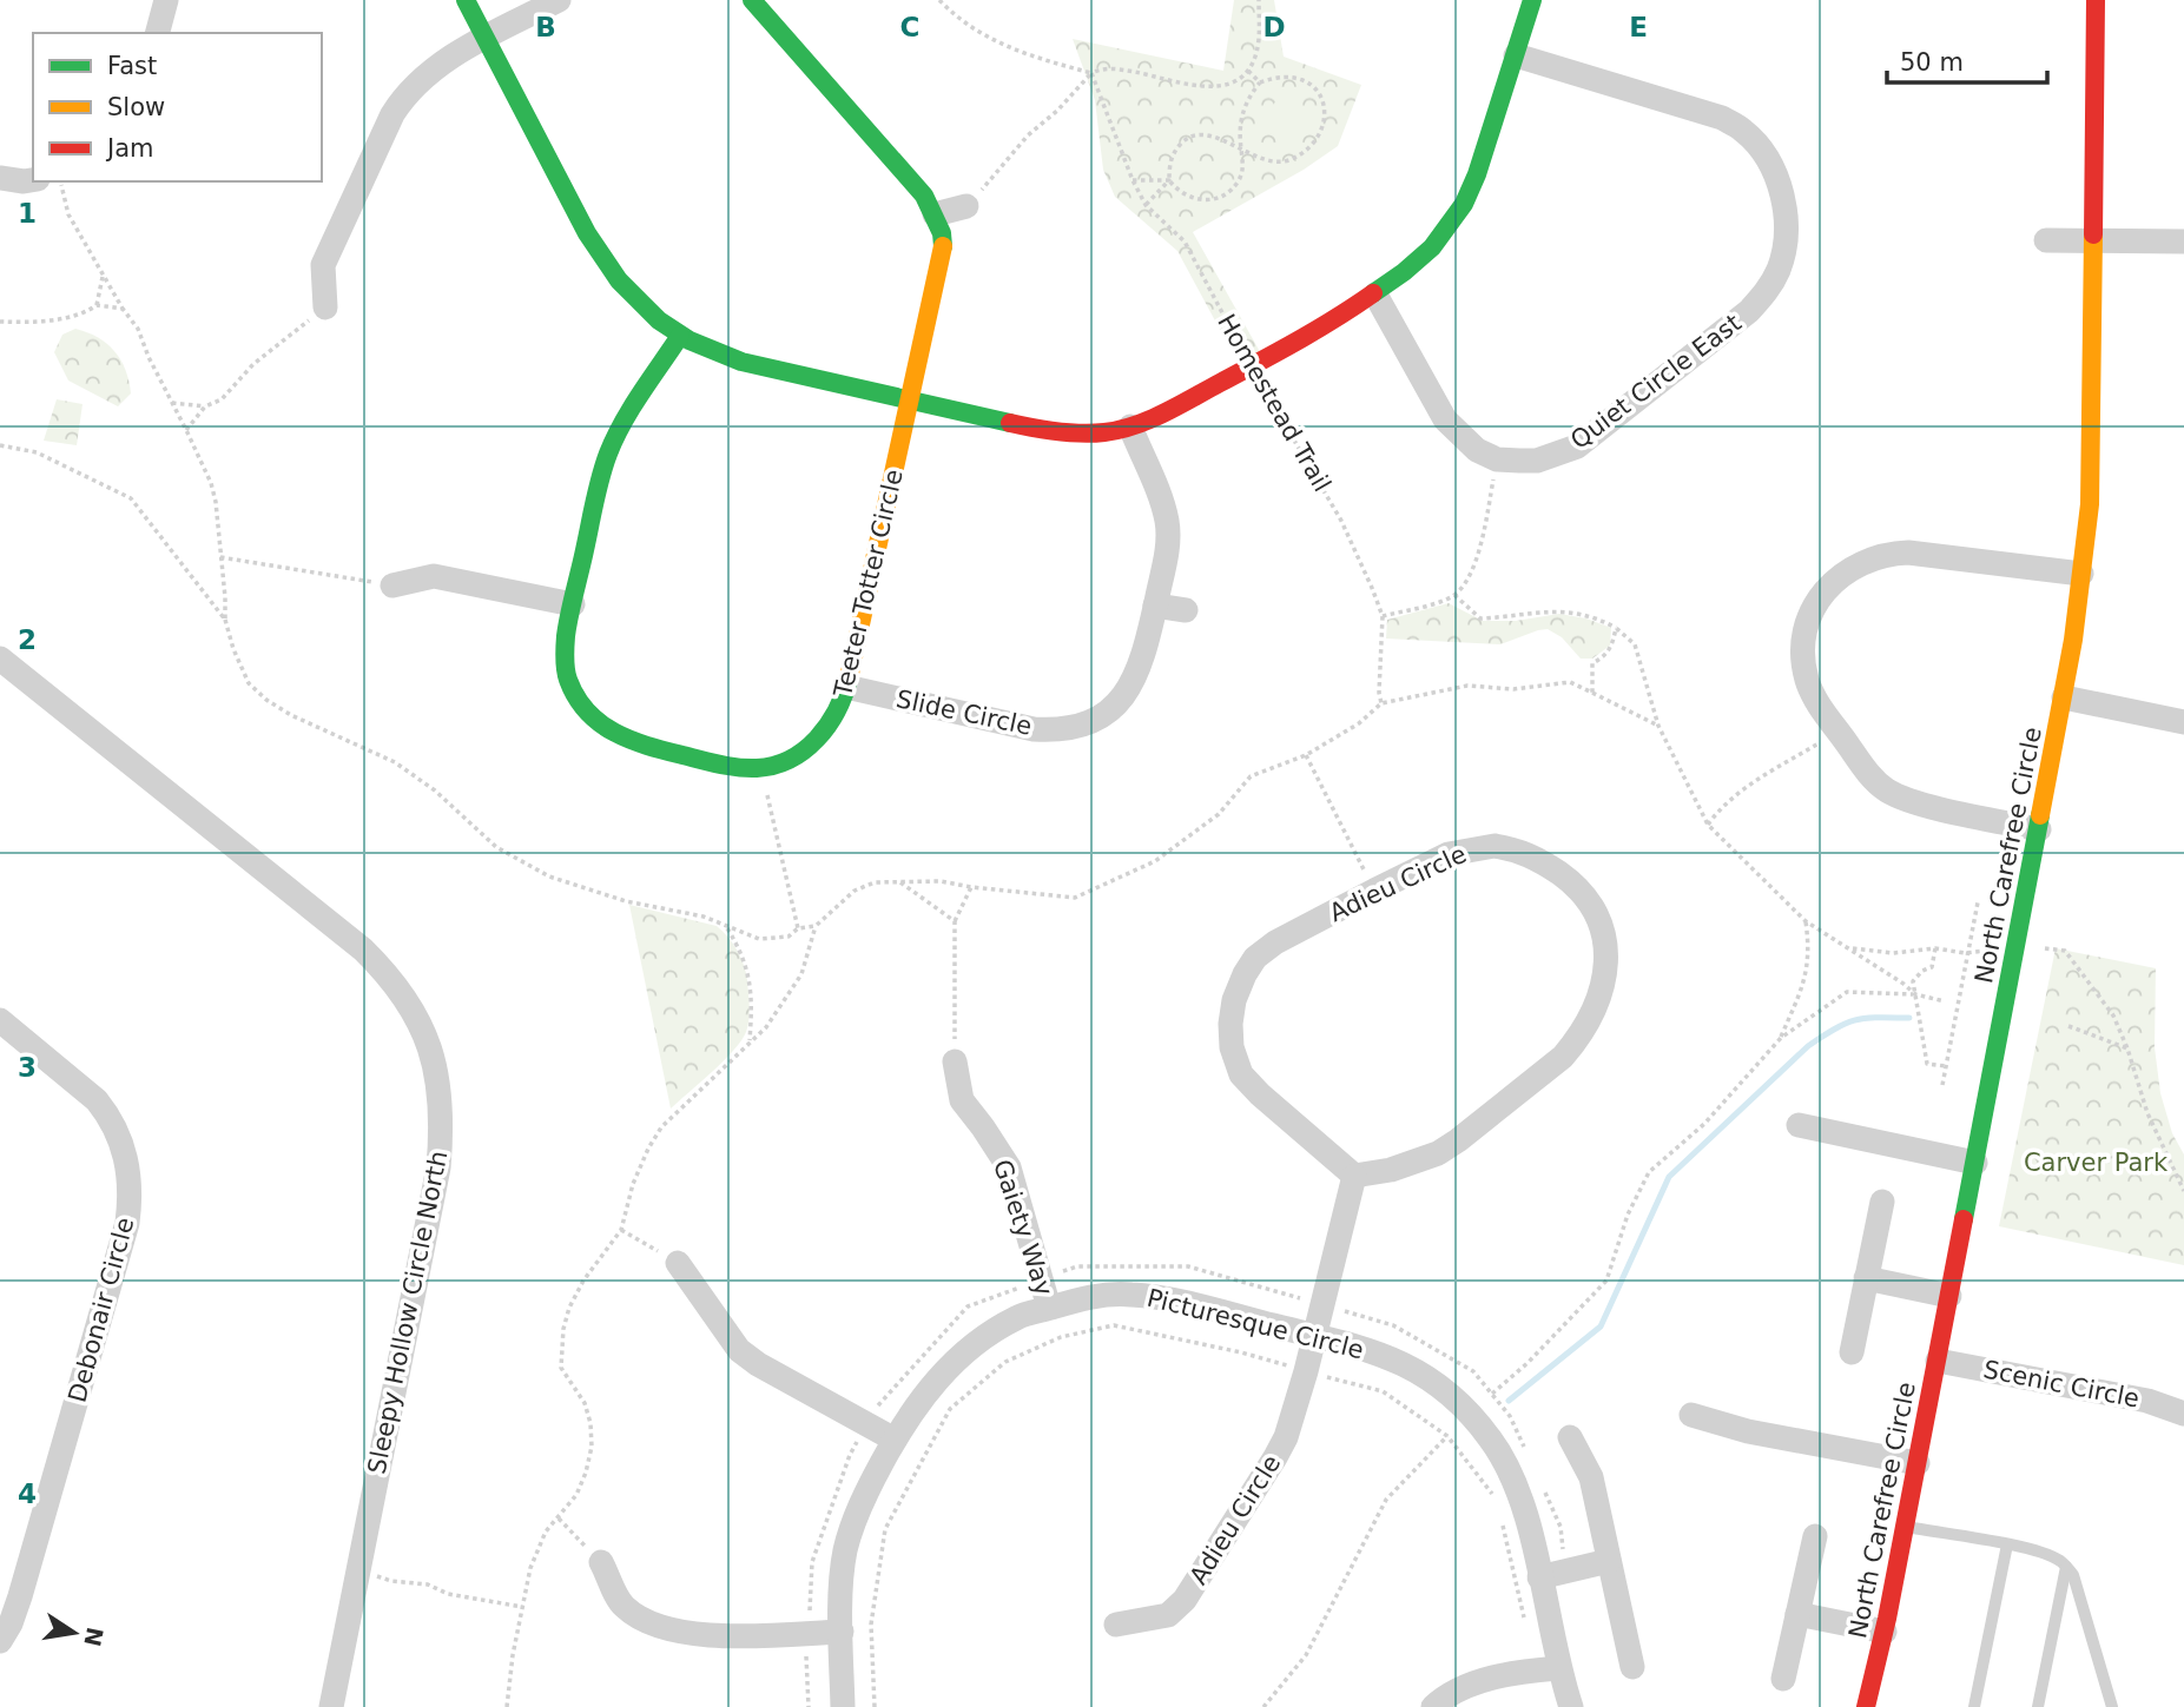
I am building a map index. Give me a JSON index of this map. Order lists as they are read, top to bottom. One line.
{"streets":{"street":["Quiet Circle East","Teeter Totter Circle","Slide Circle","North Carefree Circle","Adieu Circle","Gaiety Way","Debonair Circle","Sleepy Hollow Circle North","Picturesque Circle","Scenic Circle"],"path":["Homestead Trail"]},"crossings":[["Teeter Totter Circle","Slide Circle"],["North Carefree Circle","Scenic Circle"],["Adieu Circle","Picturesque Circle"],["Gaiety Way","Picturesque Circle"]],"parks":["Carver Park"],"legend":["Fast","Slow","Jam"],"scale_bar":"50 m","north":"right","grid":{"columns":["B","C","D","E"],"rows":["1","2","3","4"]}}
